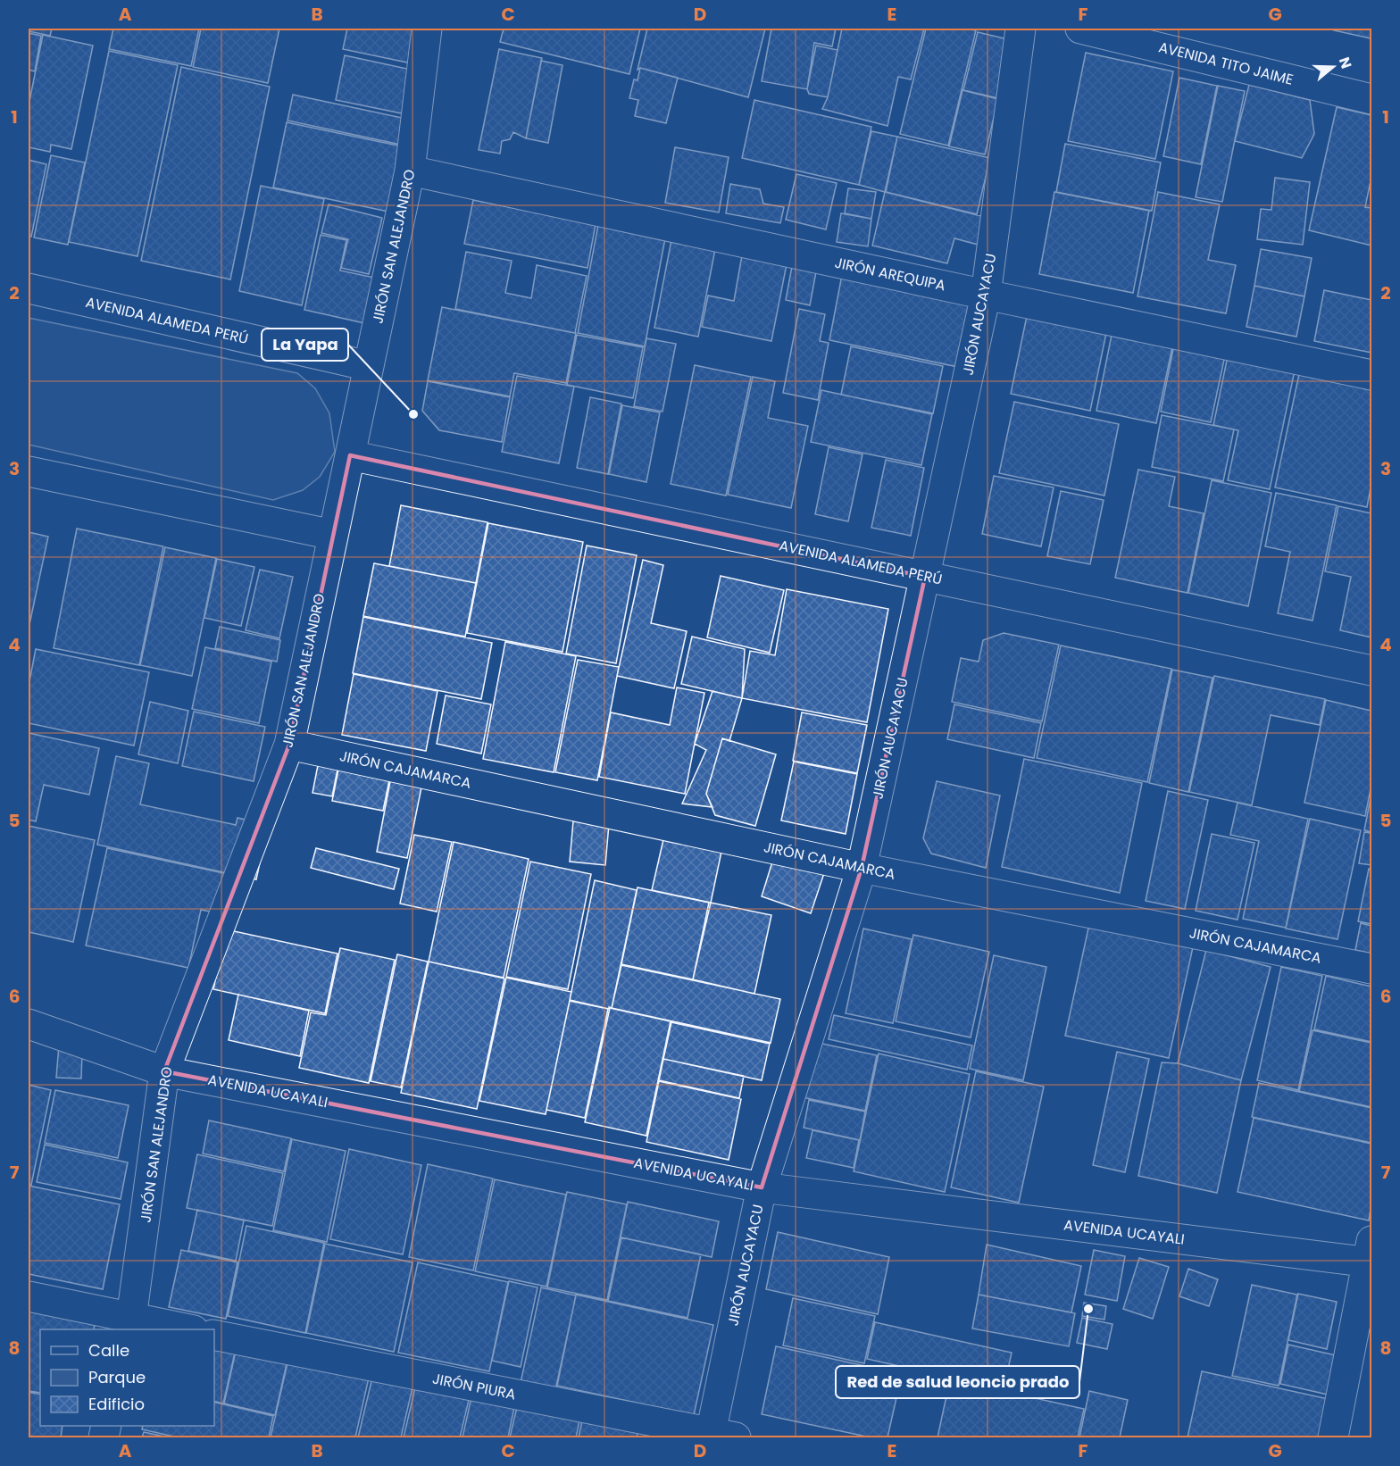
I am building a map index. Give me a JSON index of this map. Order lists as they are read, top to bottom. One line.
{"streets":{"main road":["AVENIDA TITO JAIME","JIRÓN SAN ALEJANDRO","JIRÓN AREQUIPA","JIRÓN AUCAYACU","AVENIDA ALAMEDA PERÚ","JIRÓN CAJAMARCA","AVENIDA UCAYALI","JIRÓN PIURA"]},"crossings":[["JIRÓN SAN ALEJANDRO","JIRÓN AREQUIPA"],["JIRÓN SAN ALEJANDRO","AVENIDA ALAMEDA PERÚ"],["JIRÓN SAN ALEJANDRO","JIRÓN CAJAMARCA"],["JIRÓN SAN ALEJANDRO","AVENIDA UCAYALI"],["JIRÓN AREQUIPA","JIRÓN AUCAYACU"],["JIRÓN AUCAYACU","AVENIDA ALAMEDA PERÚ"],["JIRÓN AUCAYACU","JIRÓN CAJAMARCA"],["JIRÓN AUCAYACU","AVENIDA UCAYALI"],["JIRÓN AUCAYACU","JIRÓN PIURA"]],"places":["La Yapa","Red de salud leoncio prado"],"legend":["Calle","Parque","Edificio"],"north":"right","grid":{"columns":["A","B","C","D","E","F","G"],"rows":["1","2","3","4","5","6","7","8"]}}
